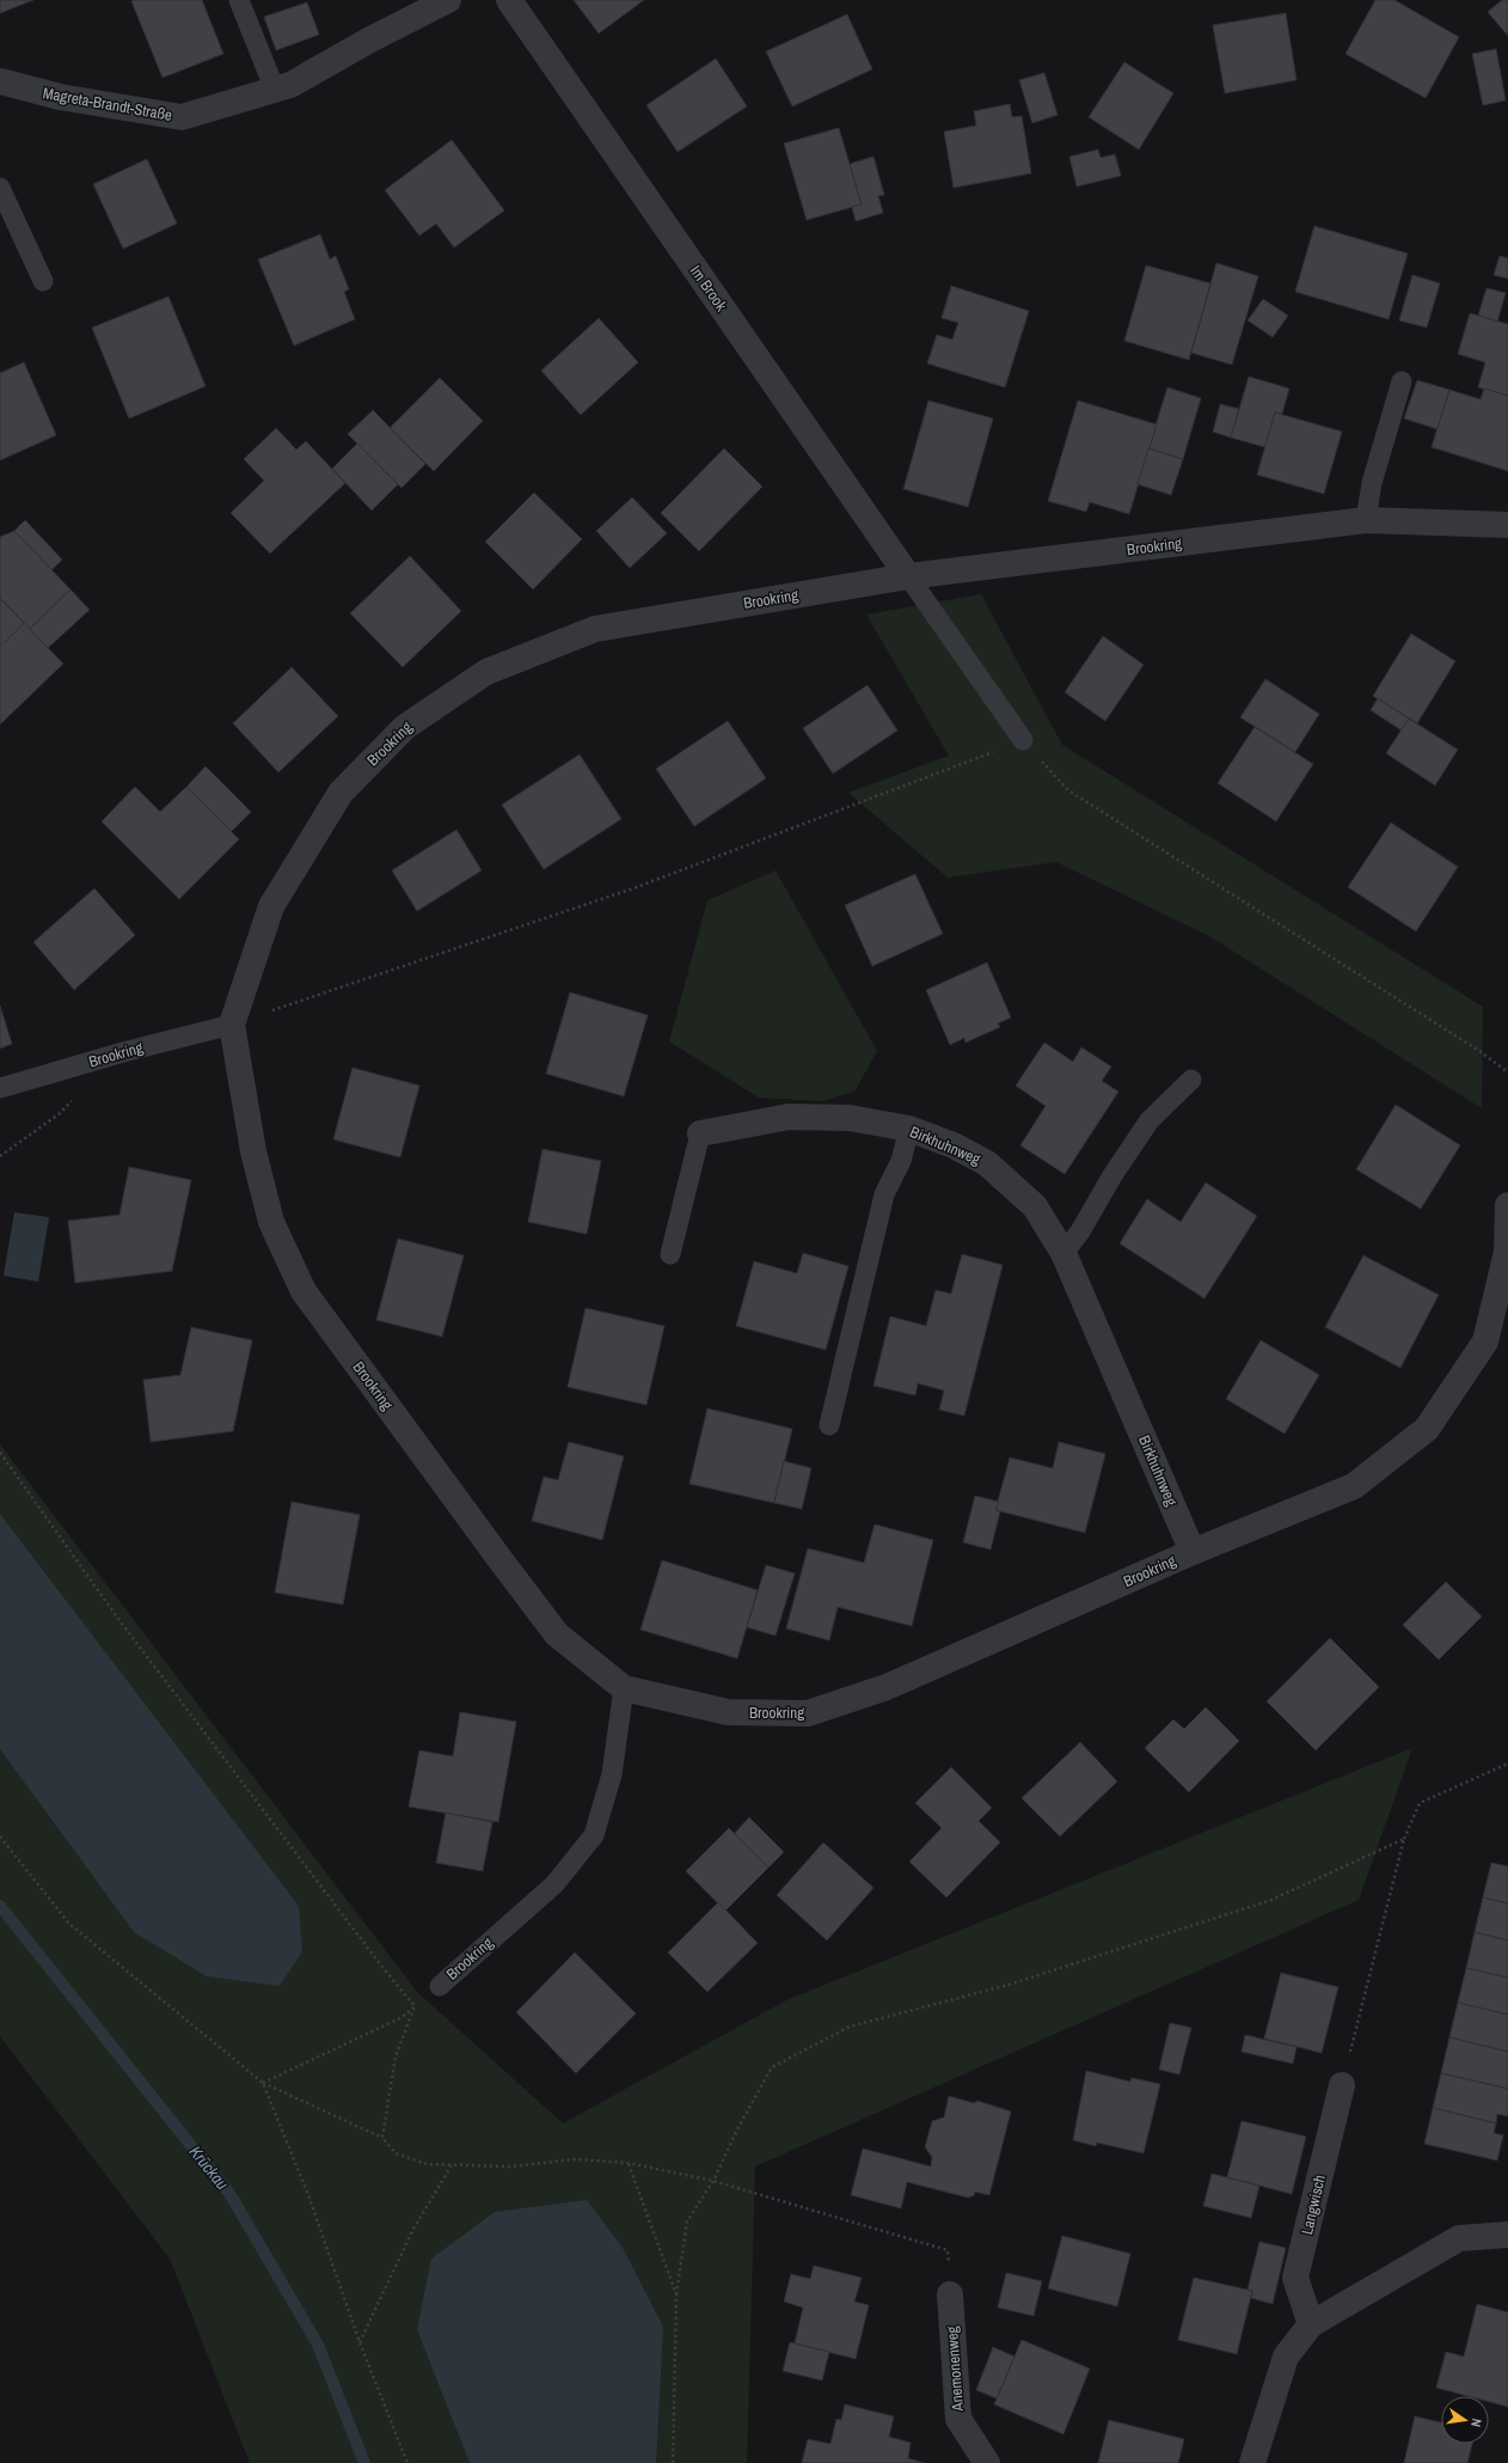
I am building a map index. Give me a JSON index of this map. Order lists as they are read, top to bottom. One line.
{"streets":{"street":["Magreta-Brandt-Straße","Im Brook","Brookring","Birkhuhnweg","Langwisch","Anemonenweg"]},"crossings":[["Im Brook","Brookring"],["Brookring","Birkhuhnweg"]],"water":["Krückau"],"north":"right"}
